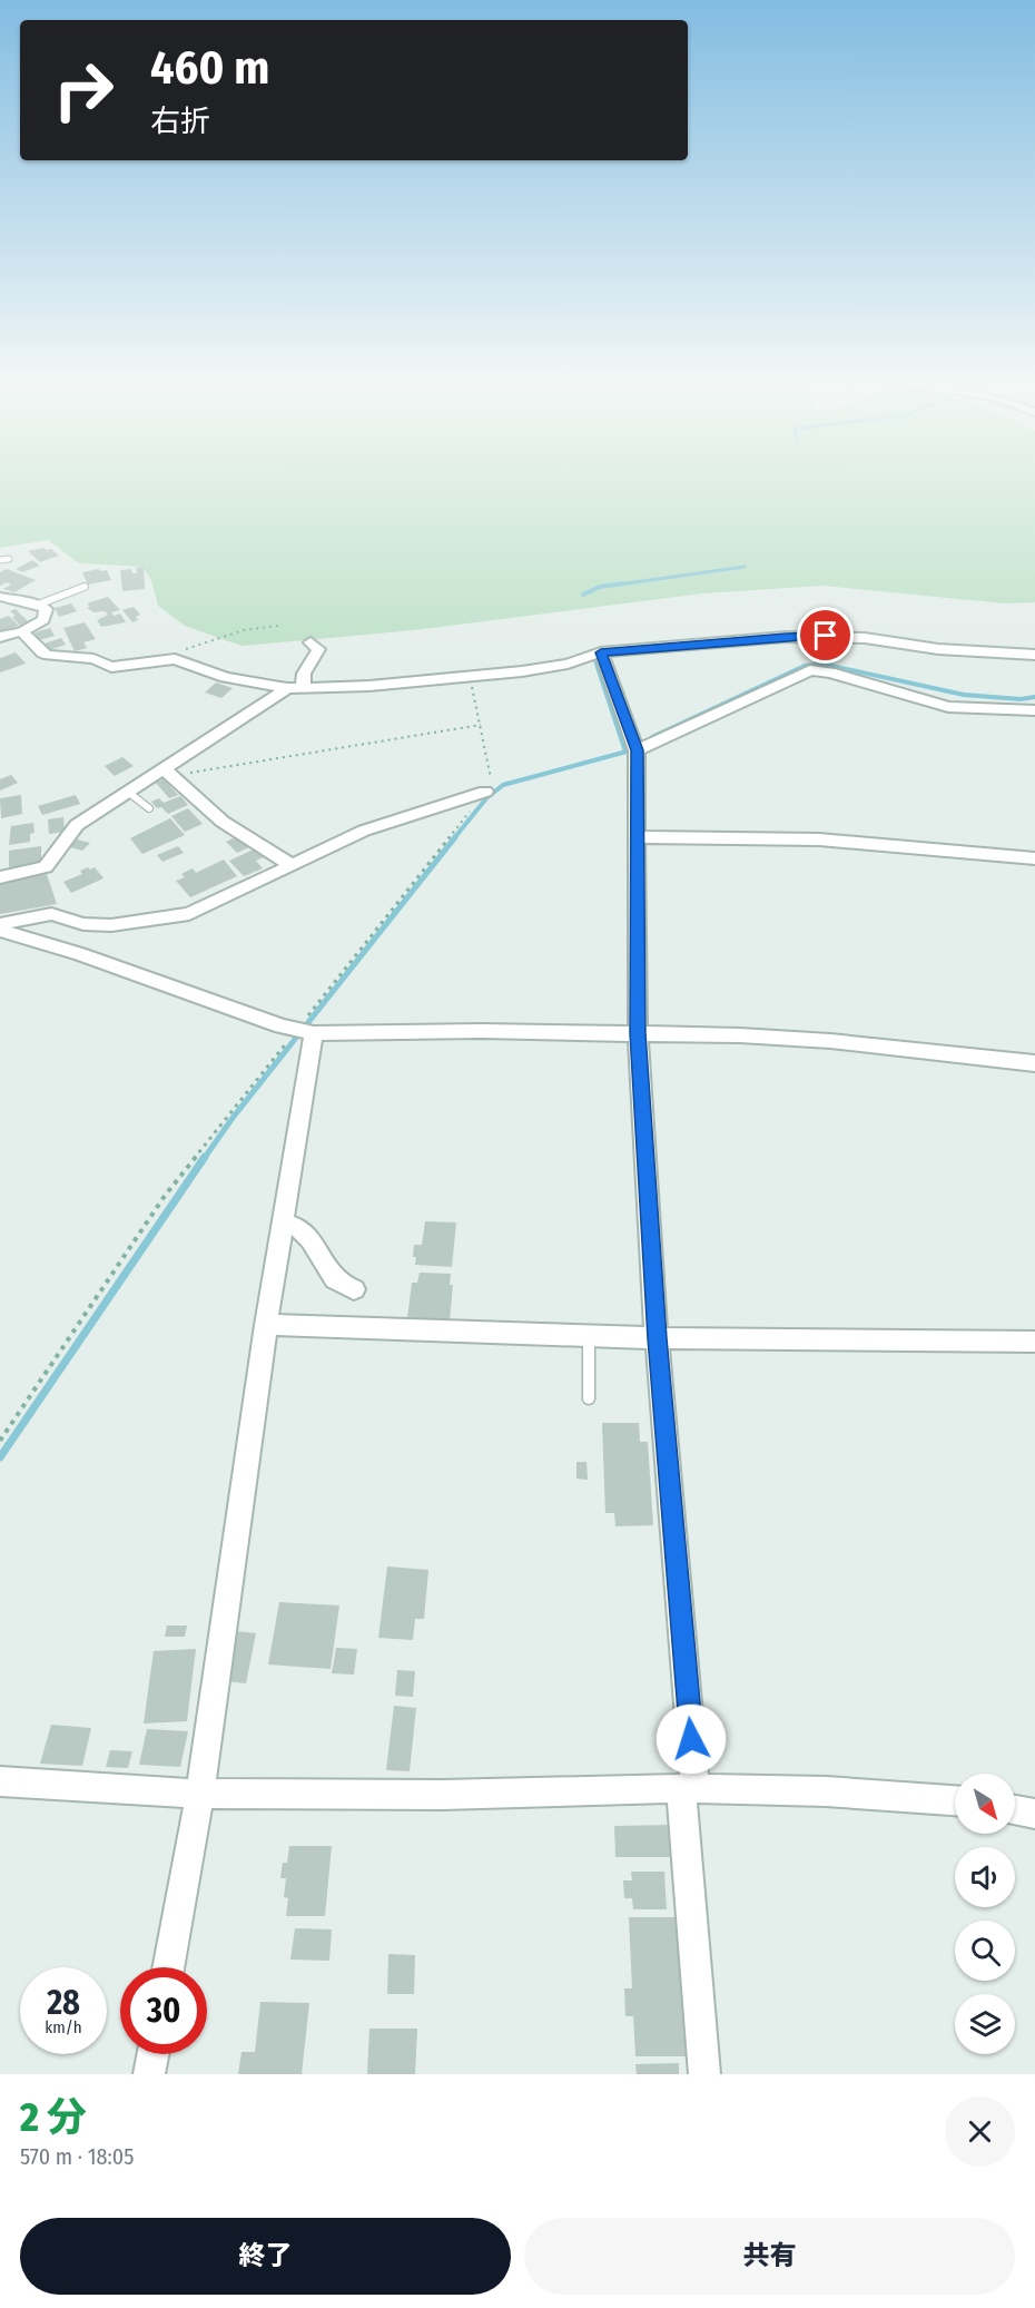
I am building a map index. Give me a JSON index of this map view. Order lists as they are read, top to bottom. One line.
{"north":"bottom right","page":{"turn":["460 m","右折"],"speed":"28 km/h","limit":"30","heading":["2 分","570 m · 18:05"],"buttons":["終了","共有"]}}
